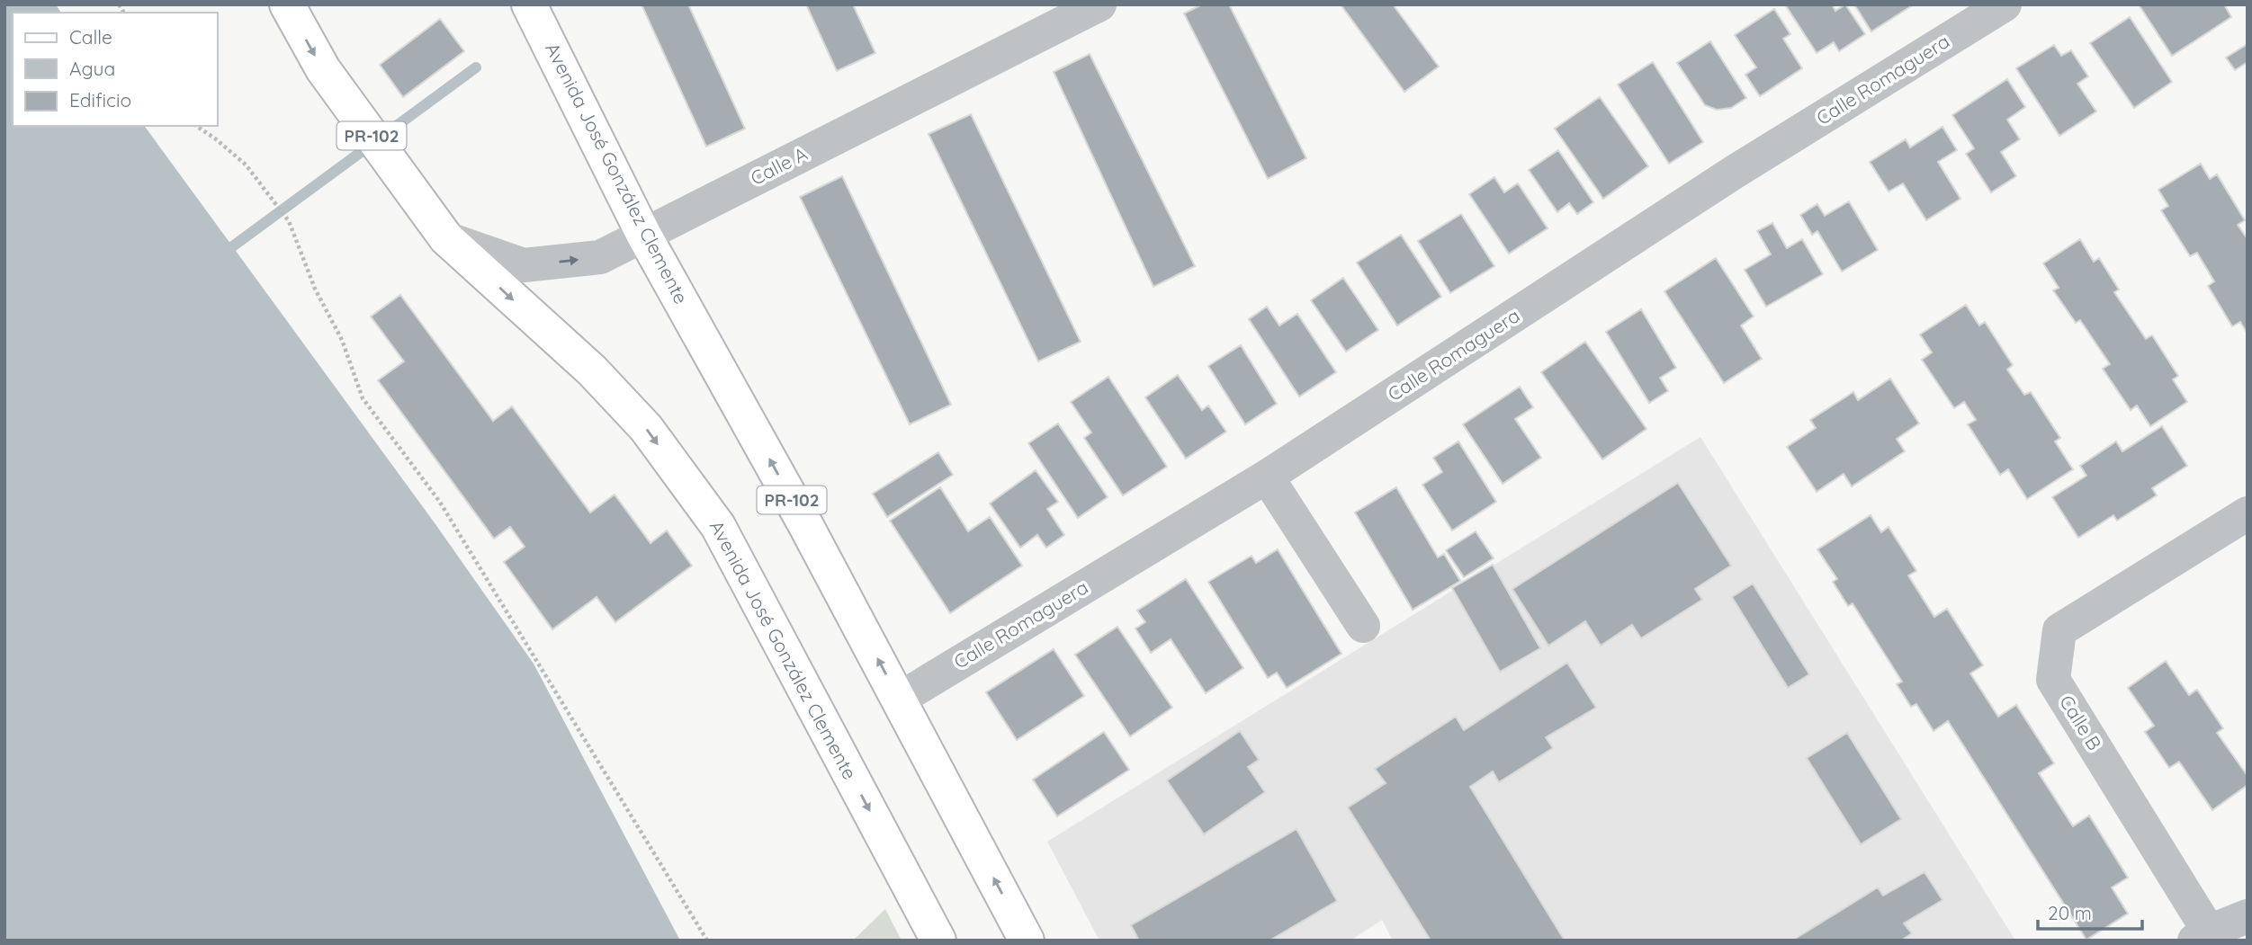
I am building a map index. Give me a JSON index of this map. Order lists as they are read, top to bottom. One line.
{"streets":{"main road":["PR-102","Avenida José González Clemente"],"street":["Calle Romaguera","Calle A","Calle B"]},"crossings":[["Calle Romaguera","Avenida José González Clemente"],["Calle A","Avenida José González Clemente"]],"legend":["Calle","Agua","Edificio"],"scale_bar":"20 m"}
